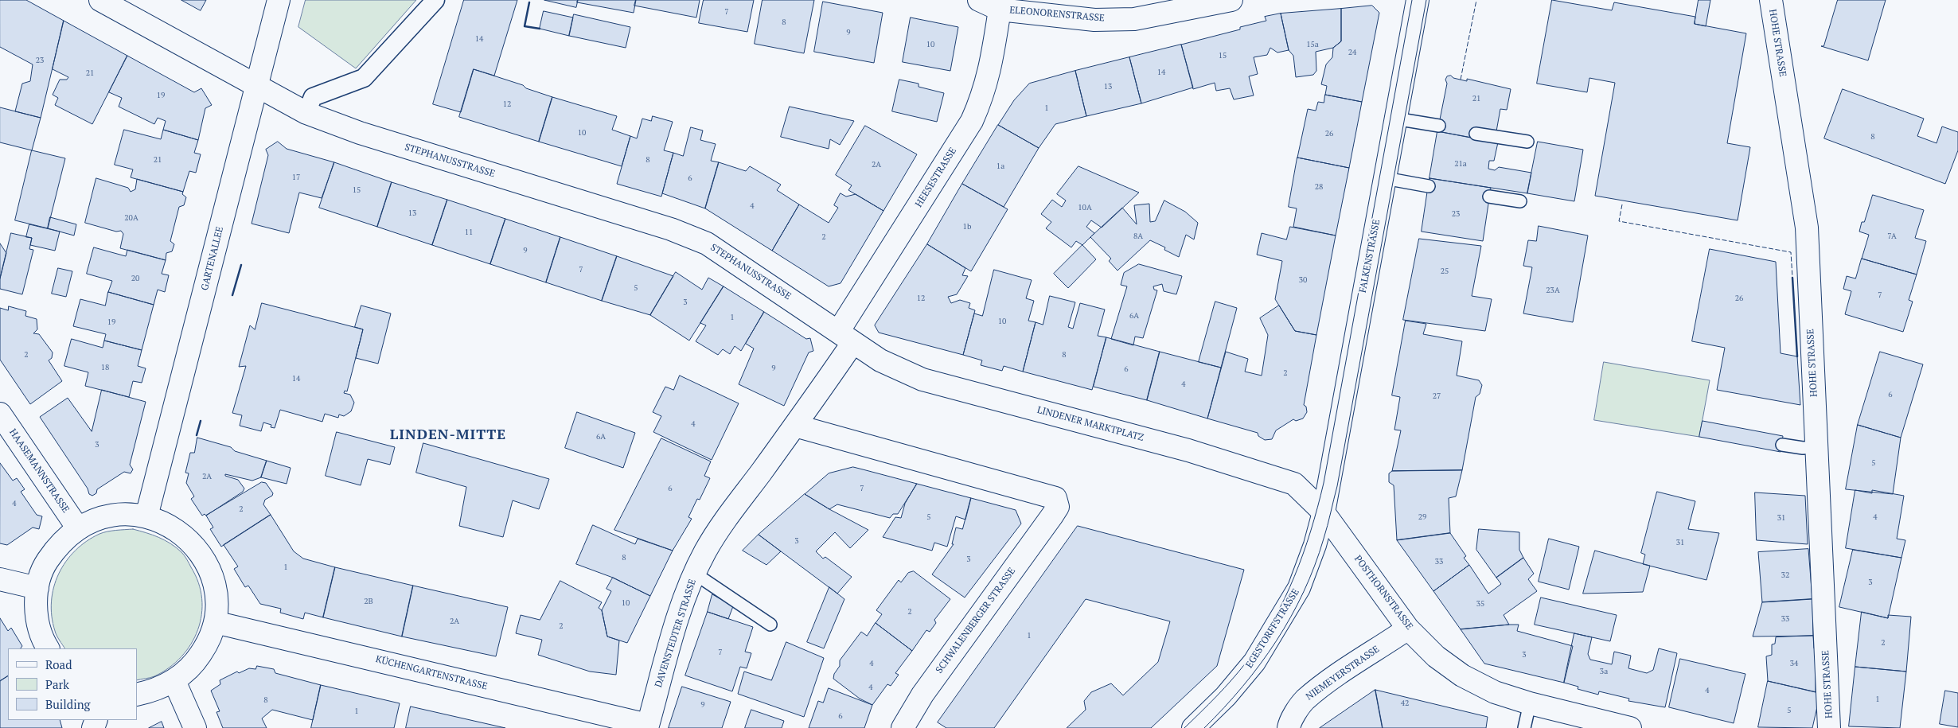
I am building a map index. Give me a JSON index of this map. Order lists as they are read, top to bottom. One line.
{"streets":{"street":["ELEONORENSTRASSE","HOHE STRASSE","STEPHANUSSTRASSE","HEESESTRASSE","FALKENSTRASSE","GARTENALLEE","LINDENER MARKTPLATZ","HAASEMANNSTRASSE","POSTHORNSTRASSE","SCHWALENBERGER STRASSE","EGESTORFFSTRASSE","DAVENSTEDTER STRASSE","KÜCHENGARTENSTRASSE","NIEMEYERSTRASSE"]},"crossings":[["ELEONORENSTRASSE","HEESESTRASSE"],["STEPHANUSSTRASSE","GARTENALLEE"],["STEPHANUSSTRASSE","LINDENER MARKTPLATZ"],["HEESESTRASSE","LINDENER MARKTPLATZ"],["FALKENSTRASSE","LINDENER MARKTPLATZ"],["FALKENSTRASSE","POSTHORNSTRASSE"],["FALKENSTRASSE","EGESTORFFSTRASSE"],["LINDENER MARKTPLATZ","POSTHORNSTRASSE"],["LINDENER MARKTPLATZ","EGESTORFFSTRASSE"],["POSTHORNSTRASSE","EGESTORFFSTRASSE"],["POSTHORNSTRASSE","NIEMEYERSTRASSE"],["SCHWALENBERGER STRASSE","DAVENSTEDTER STRASSE"],["DAVENSTEDTER STRASSE","KÜCHENGARTENSTRASSE"]],"districts":["LINDEN-MITTE"],"house_numbers":["7","8","9","14","10","15a","24","15","23","14","21","13","19","21","12","1","10","26","8","21","8","21a","2A","1a","17","6","28","15","4","10A","13","23","20A","1b","11","8A","7A","2","9","7","25","20","30","5","23A","7","12","26","3","6A","1","10","19","2","8","18","9","6","2","14","4","6","27","4","6A","3","5","2A","6","7","4","2","5","29","4","31","3","31","8","3","33","1","32","3","2B","10","35","2","33","2A","2","1","2","7","3","4","34","3a","4","4","1","8","42","9","5","1","6"],"legend":["Road","Park","Building"]}
